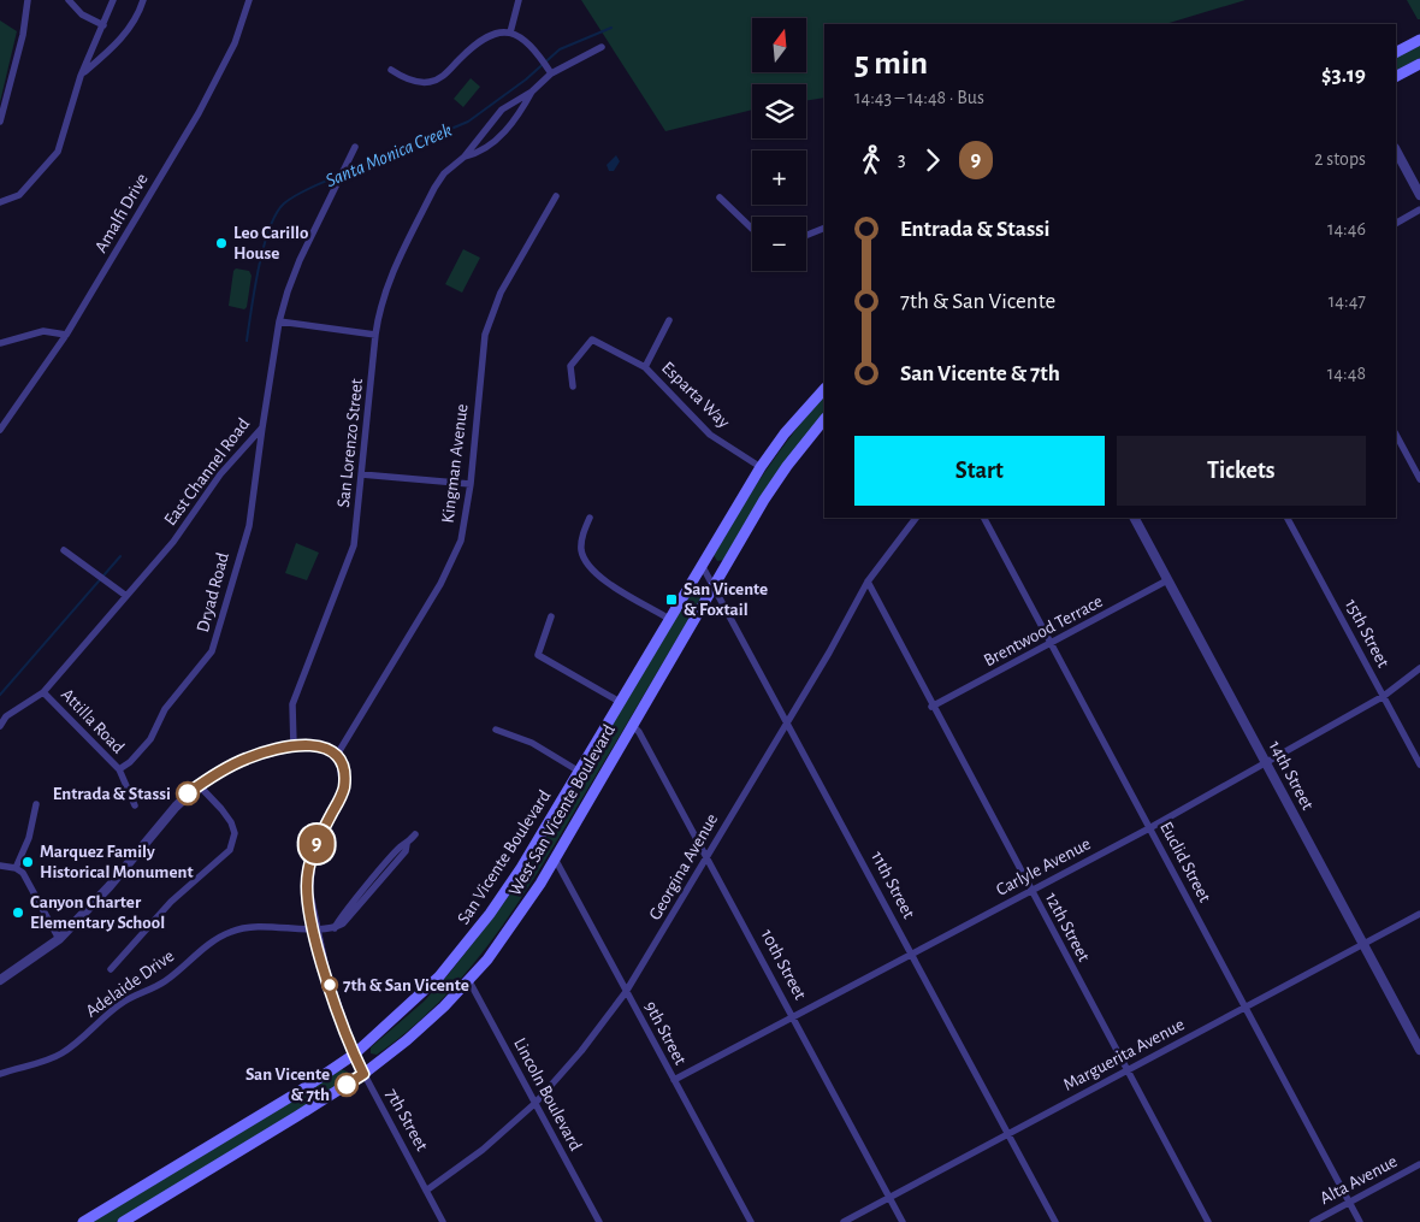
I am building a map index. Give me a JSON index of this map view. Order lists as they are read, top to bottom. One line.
{"streets":{"main road":["West San Vicente Boulevard","San Vicente Boulevard"],"street":["Amalfi Drive","Esparta Way","San Lorenzo Street","Kingman Avenue","East Channel Road","Dryad Road","Brentwood Terrace","15th Street","Attilla Road","14th Street","Euclid Street","Georgina Avenue","Carlyle Avenue","11th Street","12th Street","10th Street","Adelaide Drive","9th Street","Marguerita Avenue","Lincoln Boulevard","7th Street","Alta Avenue"]},"crossings":[["Esparta Way","San Vicente Boulevard"],["Kingman Avenue","7th Street"],["East Channel Road","Dryad Road"],["East Channel Road","Attilla Road"],["Dryad Road","Attilla Road"],["Brentwood Terrace","14th Street"],["Brentwood Terrace","Euclid Street"],["Brentwood Terrace","12th Street"],["15th Street","Carlyle Avenue"],["14th Street","Carlyle Avenue"],["14th Street","Marguerita Avenue"],["West San Vicente Boulevard","11th Street"],["West San Vicente Boulevard","10th Street"],["West San Vicente Boulevard","9th Street"],["West San Vicente Boulevard","Lincoln Boulevard"],["West San Vicente Boulevard","7th Street"],["San Vicente Boulevard","11th Street"],["San Vicente Boulevard","7th Street"],["Euclid Street","Carlyle Avenue"],["Euclid Street","Marguerita Avenue"],["Euclid Street","Alta Avenue"],["Georgina Avenue","11th Street"],["Georgina Avenue","12th Street"],["Georgina Avenue","10th Street"],["Georgina Avenue","9th Street"],["Georgina Avenue","Lincoln Boulevard"],["Georgina Avenue","7th Street"],["Carlyle Avenue","11th Street"],["Carlyle Avenue","12th Street"],["Carlyle Avenue","10th Street"],["Carlyle Avenue","9th Street"],["11th Street","Marguerita Avenue"],["12th Street","Marguerita Avenue"],["10th Street","Marguerita Avenue"],["Adelaide Drive","7th Street"]],"water":["Santa Monica Creek"],"places":{"other":["Leo Carillo House","Entrada & Stassi","Marquez Family Historical Monument","Canyon Charter Elementary School","7th & San Vicente","San Vicente & 7th"],"transit":["San Vicente & Foxtail"]},"lines":["bus line 9"],"north":"top","page":{"on_map":"9","map_buttons":["+","−"],"heading":["5 min","14:43 – 14:48 · Bus","$3.19"],"legs":["3","9","2 stops"],"list":[{"name":"Entrada & Stassi","value":"14:46"},{"name":"7th & San Vicente","value":"14:47"},{"name":"San Vicente & 7th","value":"14:48"}],"buttons":["Start","Tickets"]}}
